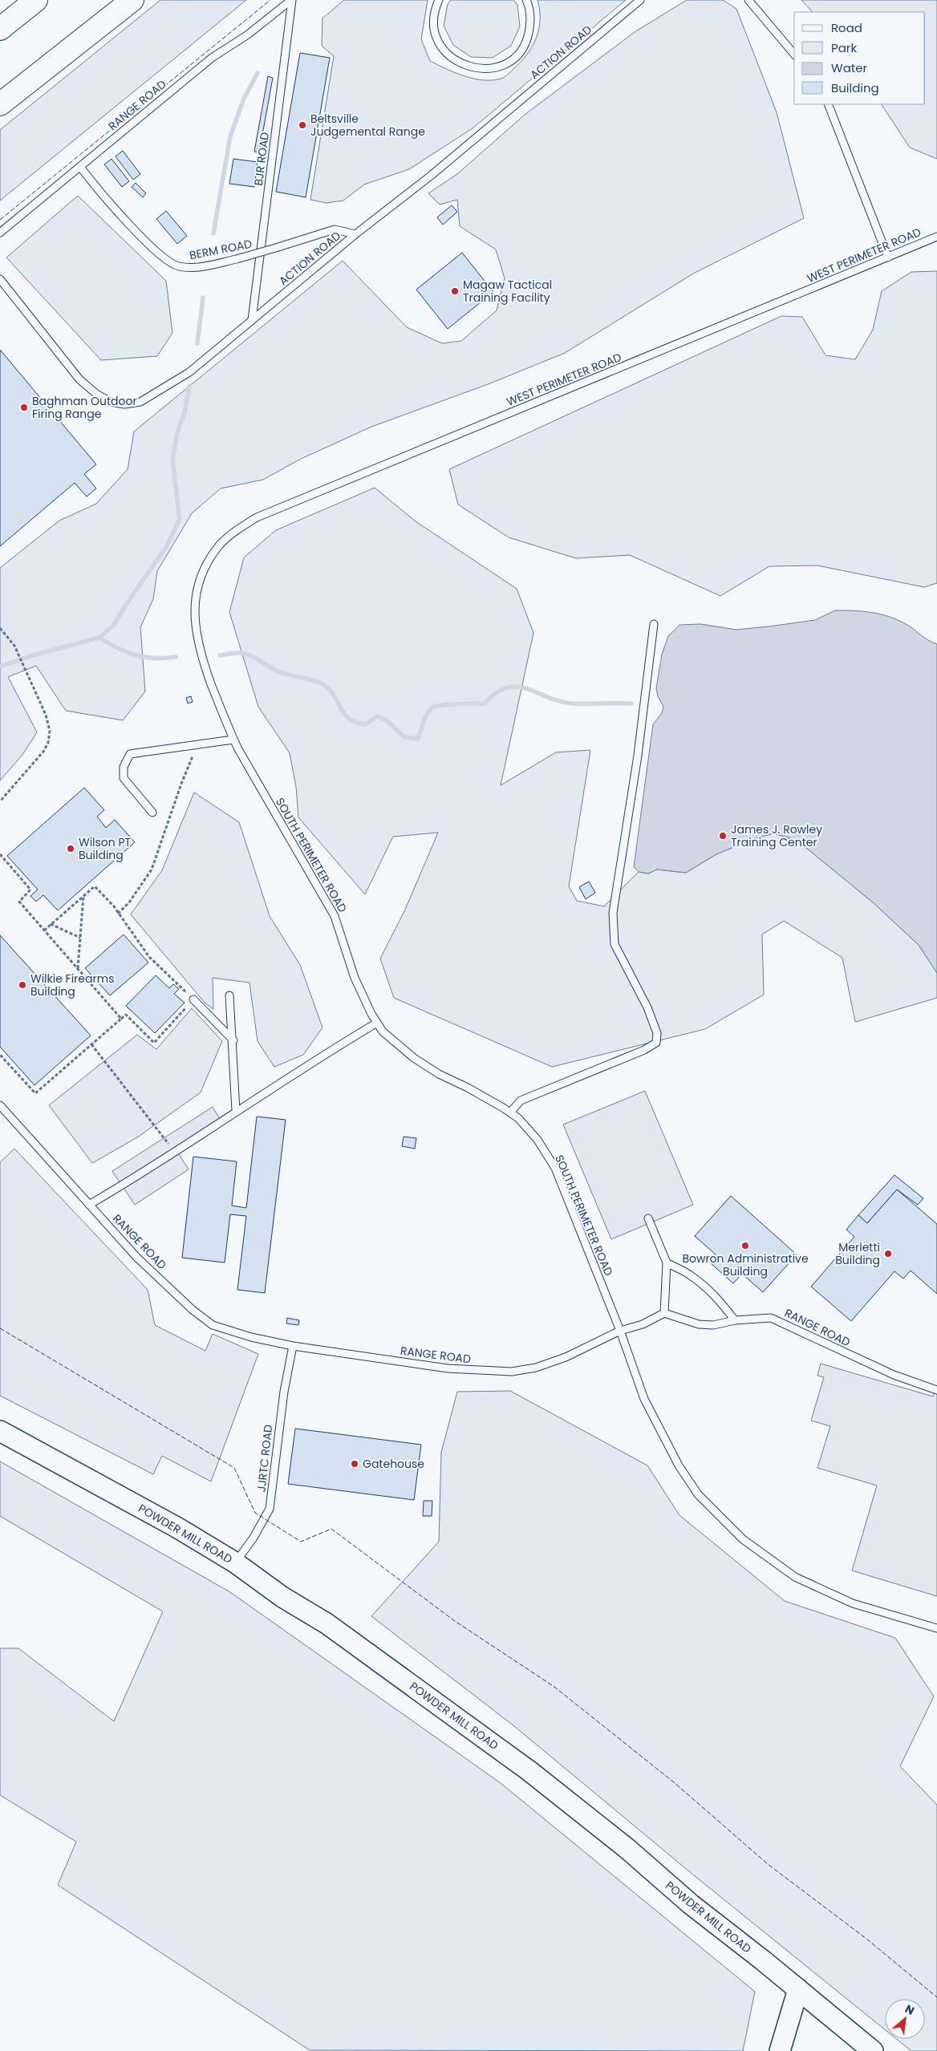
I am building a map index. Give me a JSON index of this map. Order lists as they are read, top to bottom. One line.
{"streets":{"main road":["POWDER MILL ROAD"],"lane":["ACTION ROAD","RANGE ROAD","BJR ROAD","BERM ROAD","WEST PERIMETER ROAD","SOUTH PERIMETER ROAD","JJRTC ROAD"]},"crossings":[["ACTION ROAD","BJR ROAD"],["ACTION ROAD","BERM ROAD"],["RANGE ROAD","BJR ROAD"],["RANGE ROAD","BERM ROAD"],["RANGE ROAD","SOUTH PERIMETER ROAD"],["RANGE ROAD","JJRTC ROAD"],["WEST PERIMETER ROAD","SOUTH PERIMETER ROAD"],["JJRTC ROAD","POWDER MILL ROAD"]],"places":["Beltsville Judgemental Range","Magaw Tactical Training Facility","Baghman Outdoor Firing Range","James J. Rowley Training Center","Wilson PT Building","Wilkie Firearms Building","Bowron Administrative Building","Merletti Building","Gatehouse"],"legend":["Road","Park","Water","Building"],"north":"top right"}
